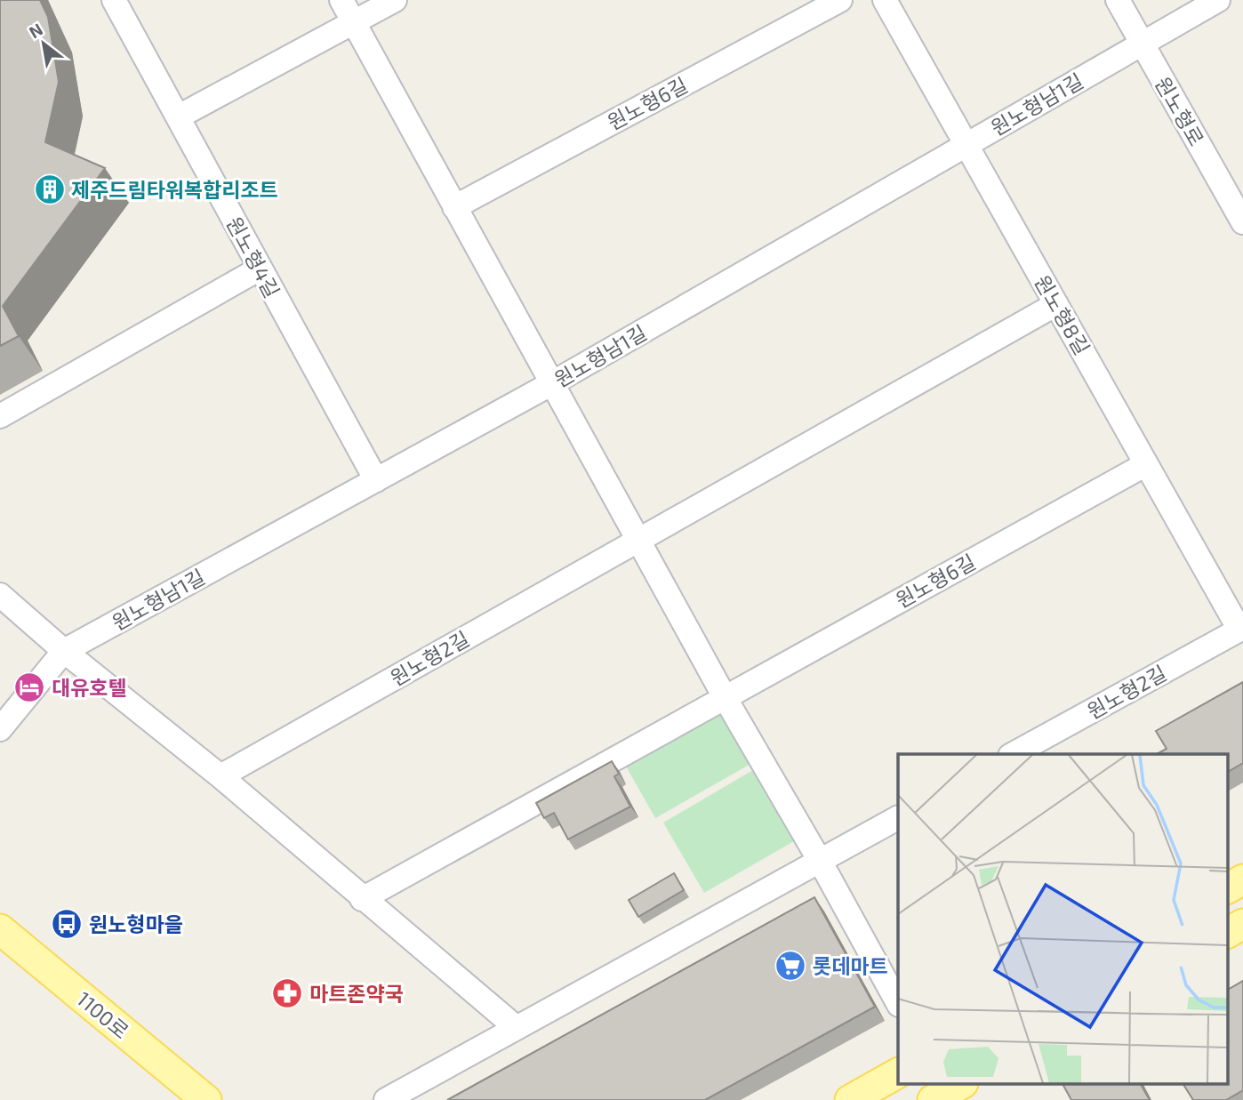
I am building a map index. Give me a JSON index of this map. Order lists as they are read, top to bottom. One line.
{"streets":{"main road":["1100로"],"street":["원노형6길","원노형남1길","원노형로","원노형4길","원노형8길","원노형2길"]},"crossings":[["원노형6길","원노형8길"],["원노형남1길","원노형로"],["원노형남1길","원노형4길"],["원노형남1길","원노형8길"],["원노형8길","원노형2길"]],"places":{"building":["제주드림타워복합리조트"],"hotel":["대유호텔"],"bus stop":["원노형마을"],"supermarket":["롯데마트"],"pharmacy":["마트존약국"]},"north":"top left"}
